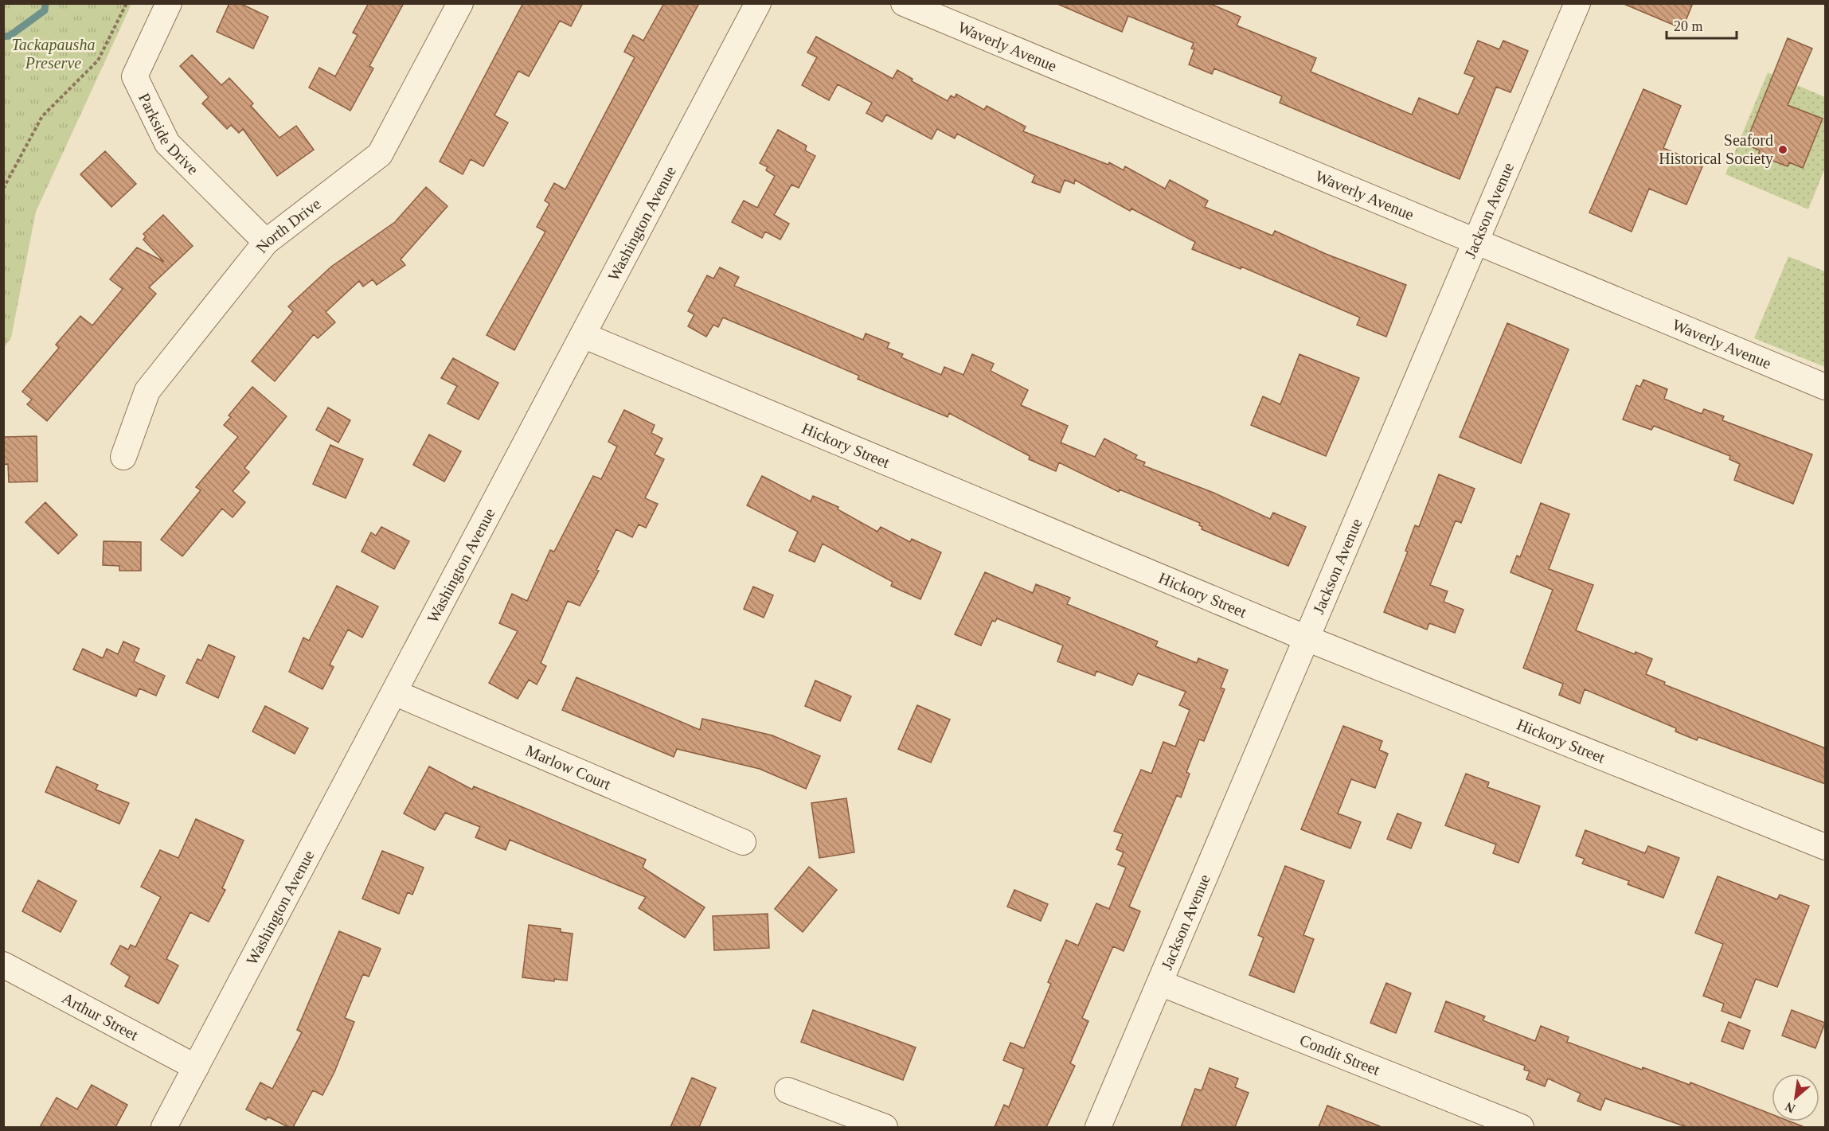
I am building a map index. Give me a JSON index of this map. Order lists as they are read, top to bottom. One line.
{"streets":{"street":["Waverly Avenue","Parkside Drive","Jackson Avenue","Washington Avenue","North Drive","Hickory Street","Marlow Court","Arthur Street","Condit Street"]},"crossings":[["Waverly Avenue","Jackson Avenue"],["Parkside Drive","North Drive"],["Jackson Avenue","Hickory Street"],["Jackson Avenue","Condit Street"],["Washington Avenue","Hickory Street"],["Washington Avenue","Marlow Court"],["Washington Avenue","Arthur Street"]],"parks":["Tackapausha Preserve"],"places":["Seaford Historical Society"],"scale_bar":"20 m","north":"bottom left"}
